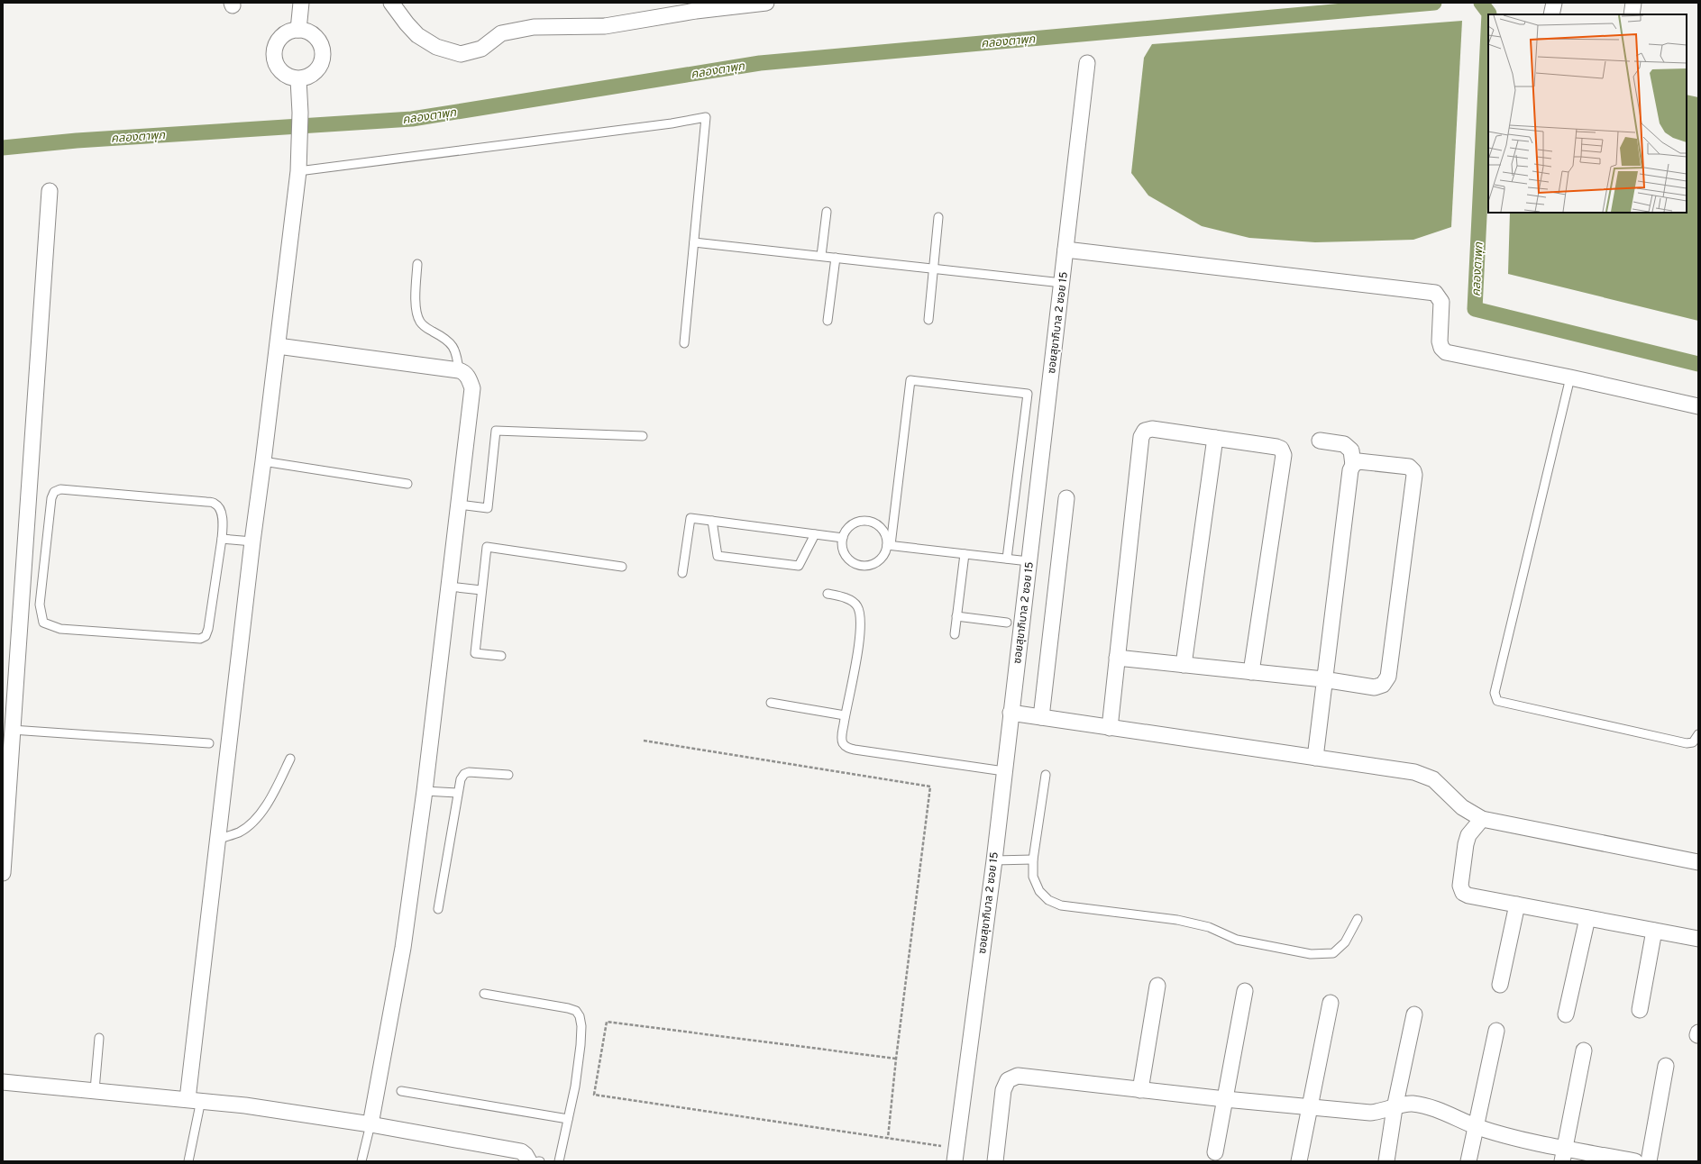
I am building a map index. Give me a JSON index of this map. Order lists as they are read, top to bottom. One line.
{"streets":{"street":["ซอยสุขาภิบาล 2 ซอย 15"]},"water":["คลองตาพุก"]}
